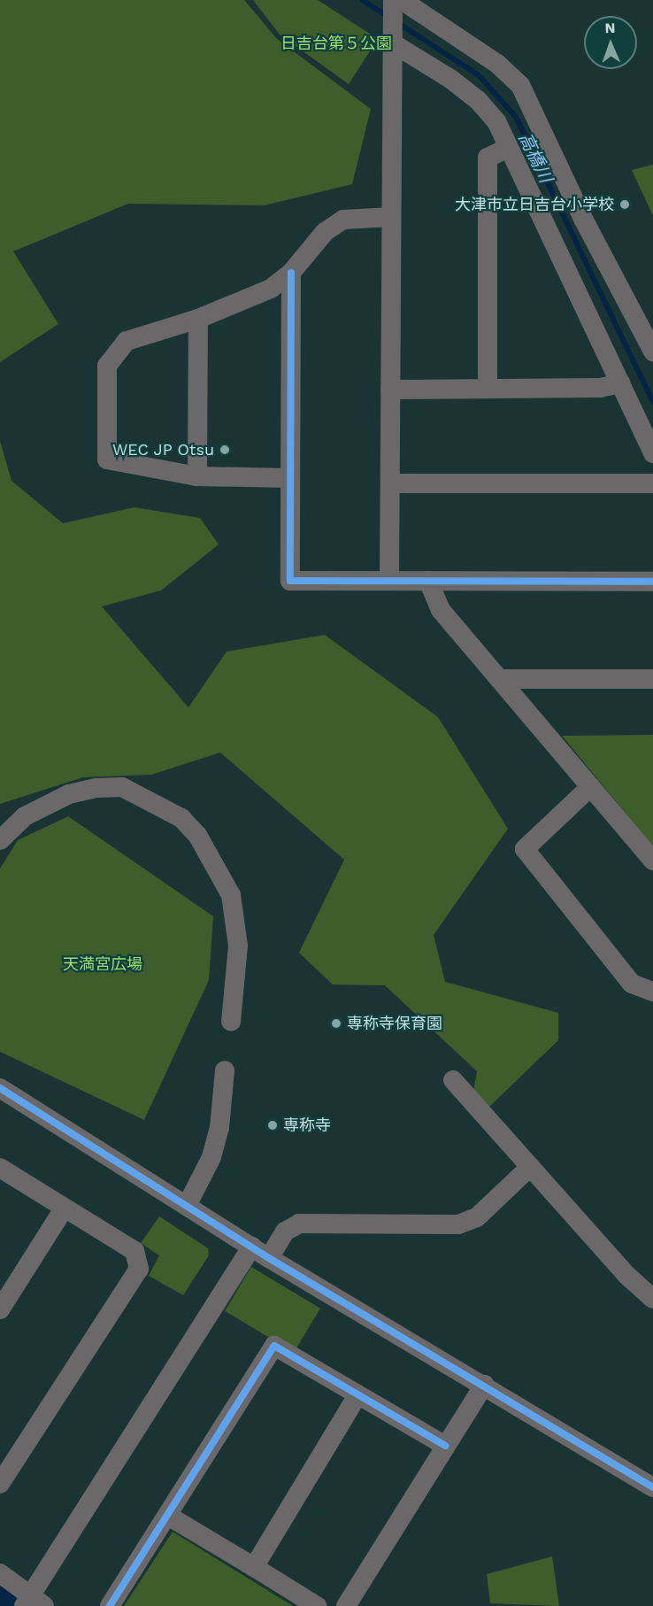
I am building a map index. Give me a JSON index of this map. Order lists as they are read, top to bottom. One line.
{"water":["高橋川"],"parks":["日吉台第５公園","天満宮広場"],"places":["大津市立日吉台小学校","WEC JP Otsu","専称寺保育園","専称寺"],"north":"top"}
